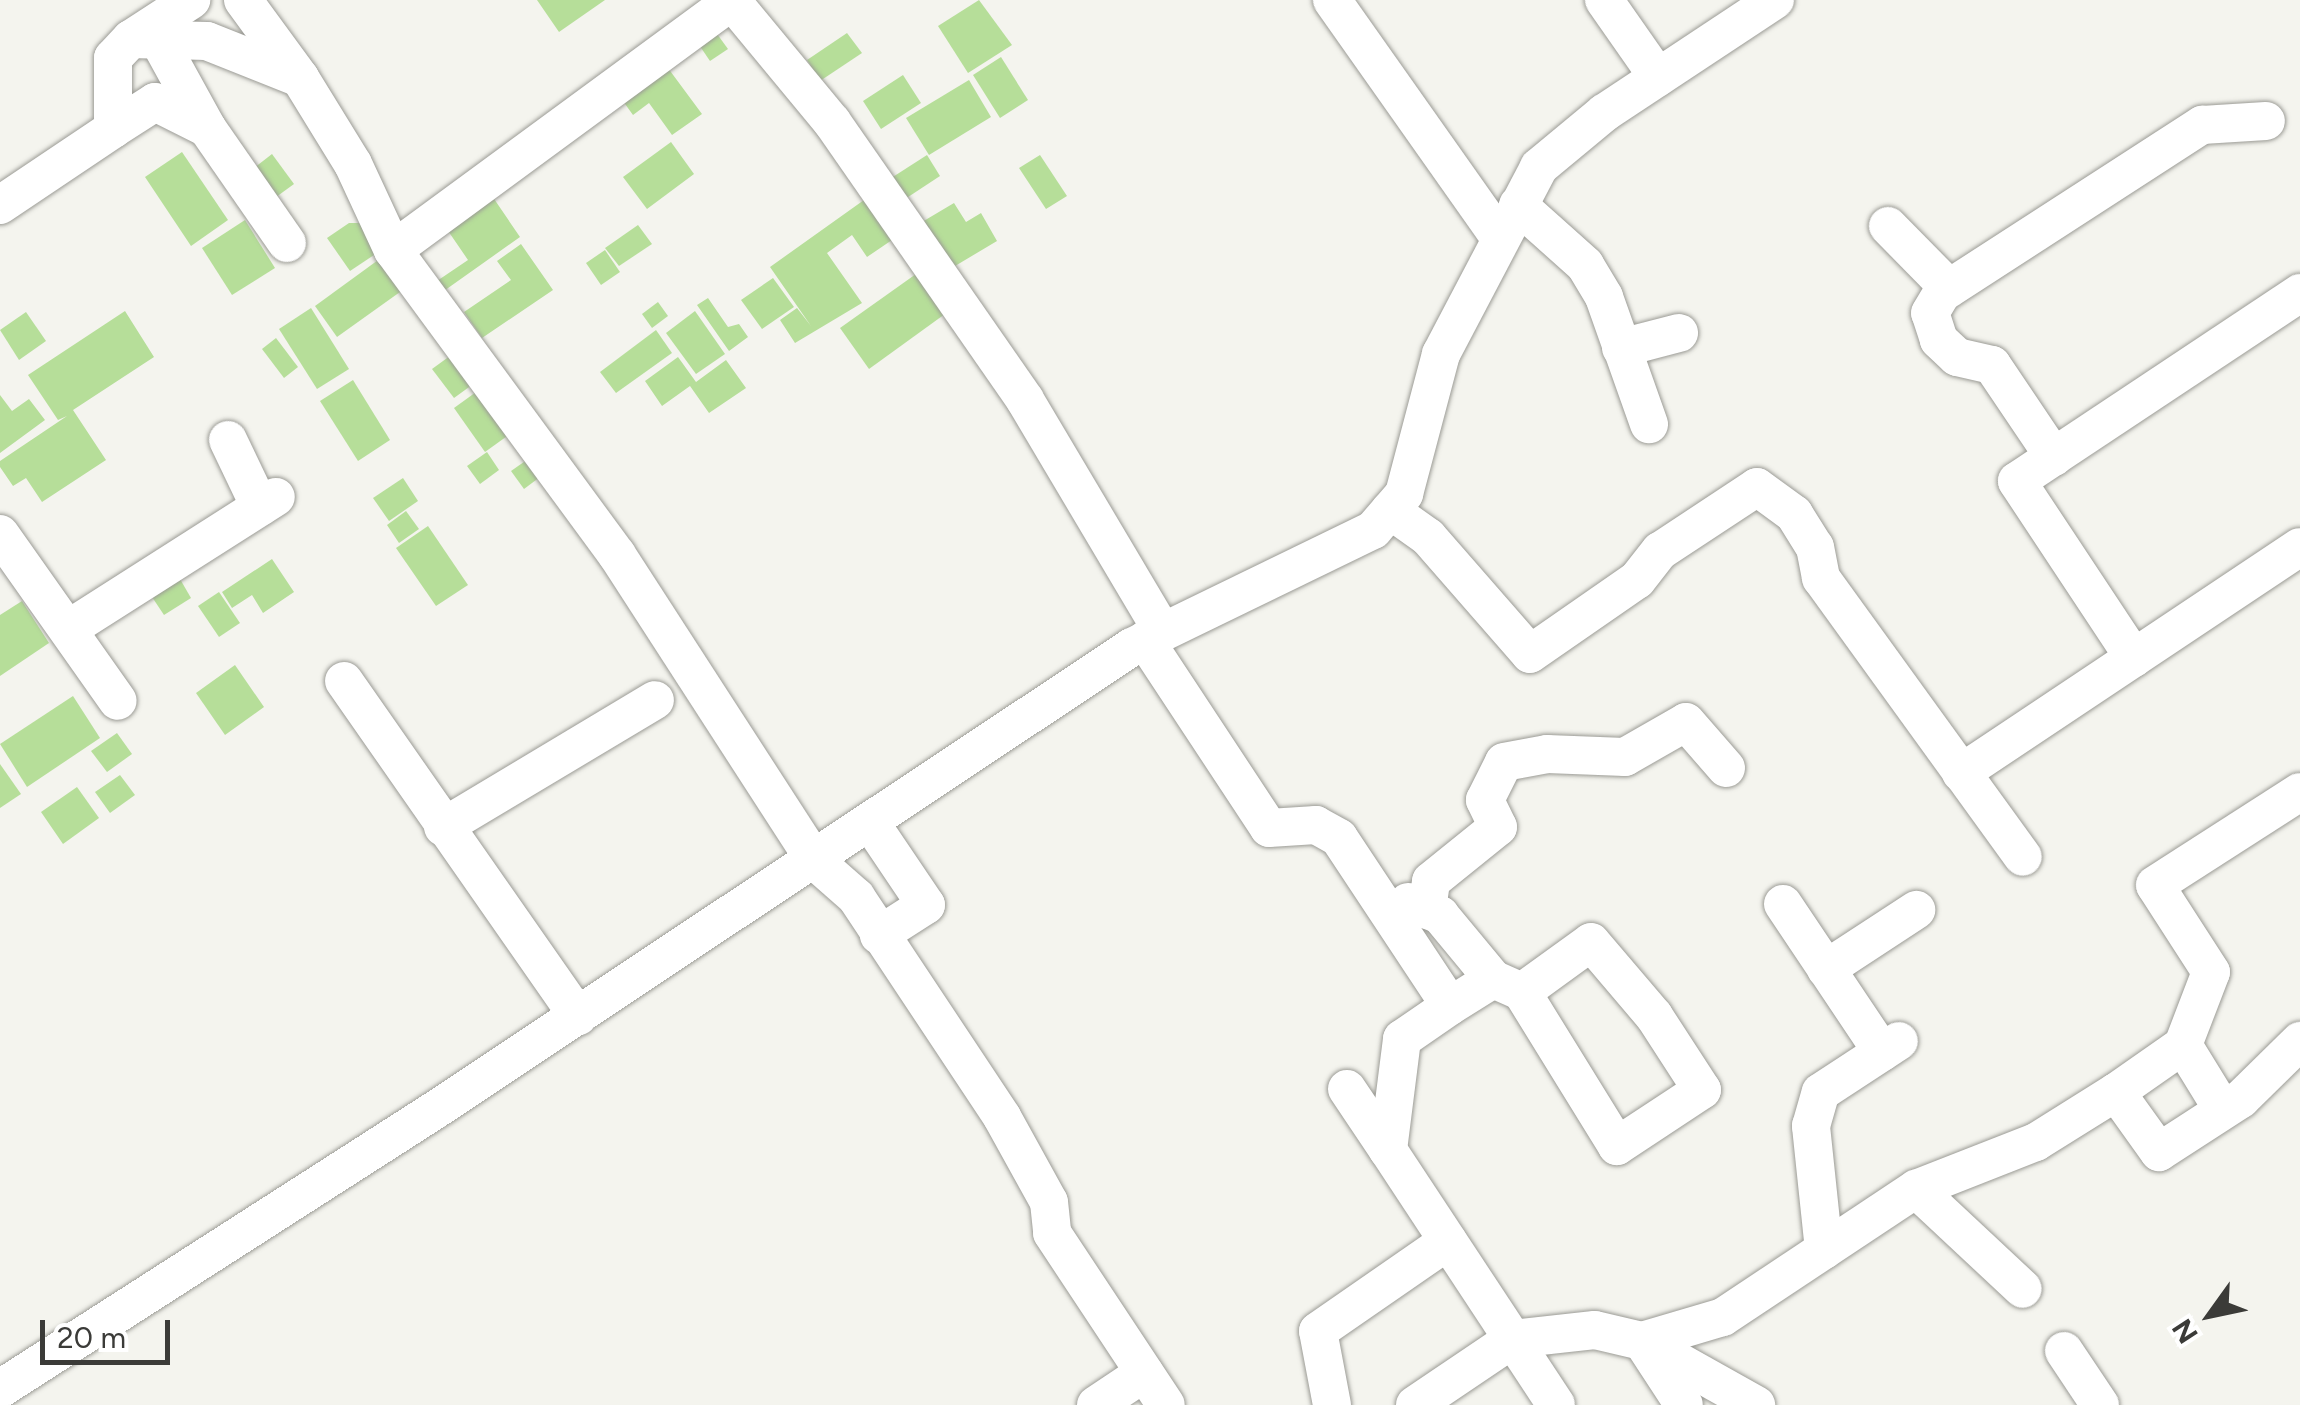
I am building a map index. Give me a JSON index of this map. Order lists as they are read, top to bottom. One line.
{"scale_bar":"20 m","north":"bottom left"}
